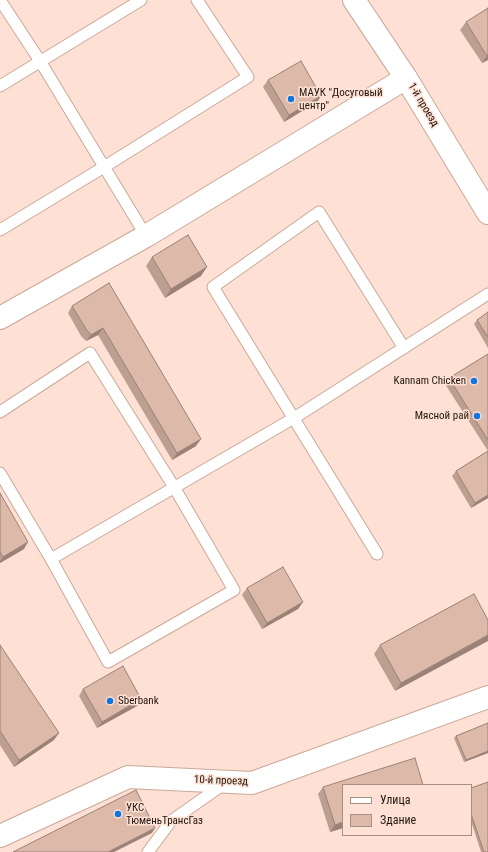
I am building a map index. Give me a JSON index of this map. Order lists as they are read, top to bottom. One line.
{"streets":{"street":["1-й проезд","10-й проезд"]},"places":["МАУК \"Досуговый центр\"","Kannam Chicken","Мясной рай","Sberbank","УКС ТюменьТрансГаз"],"legend":["Улица","Здание"]}
